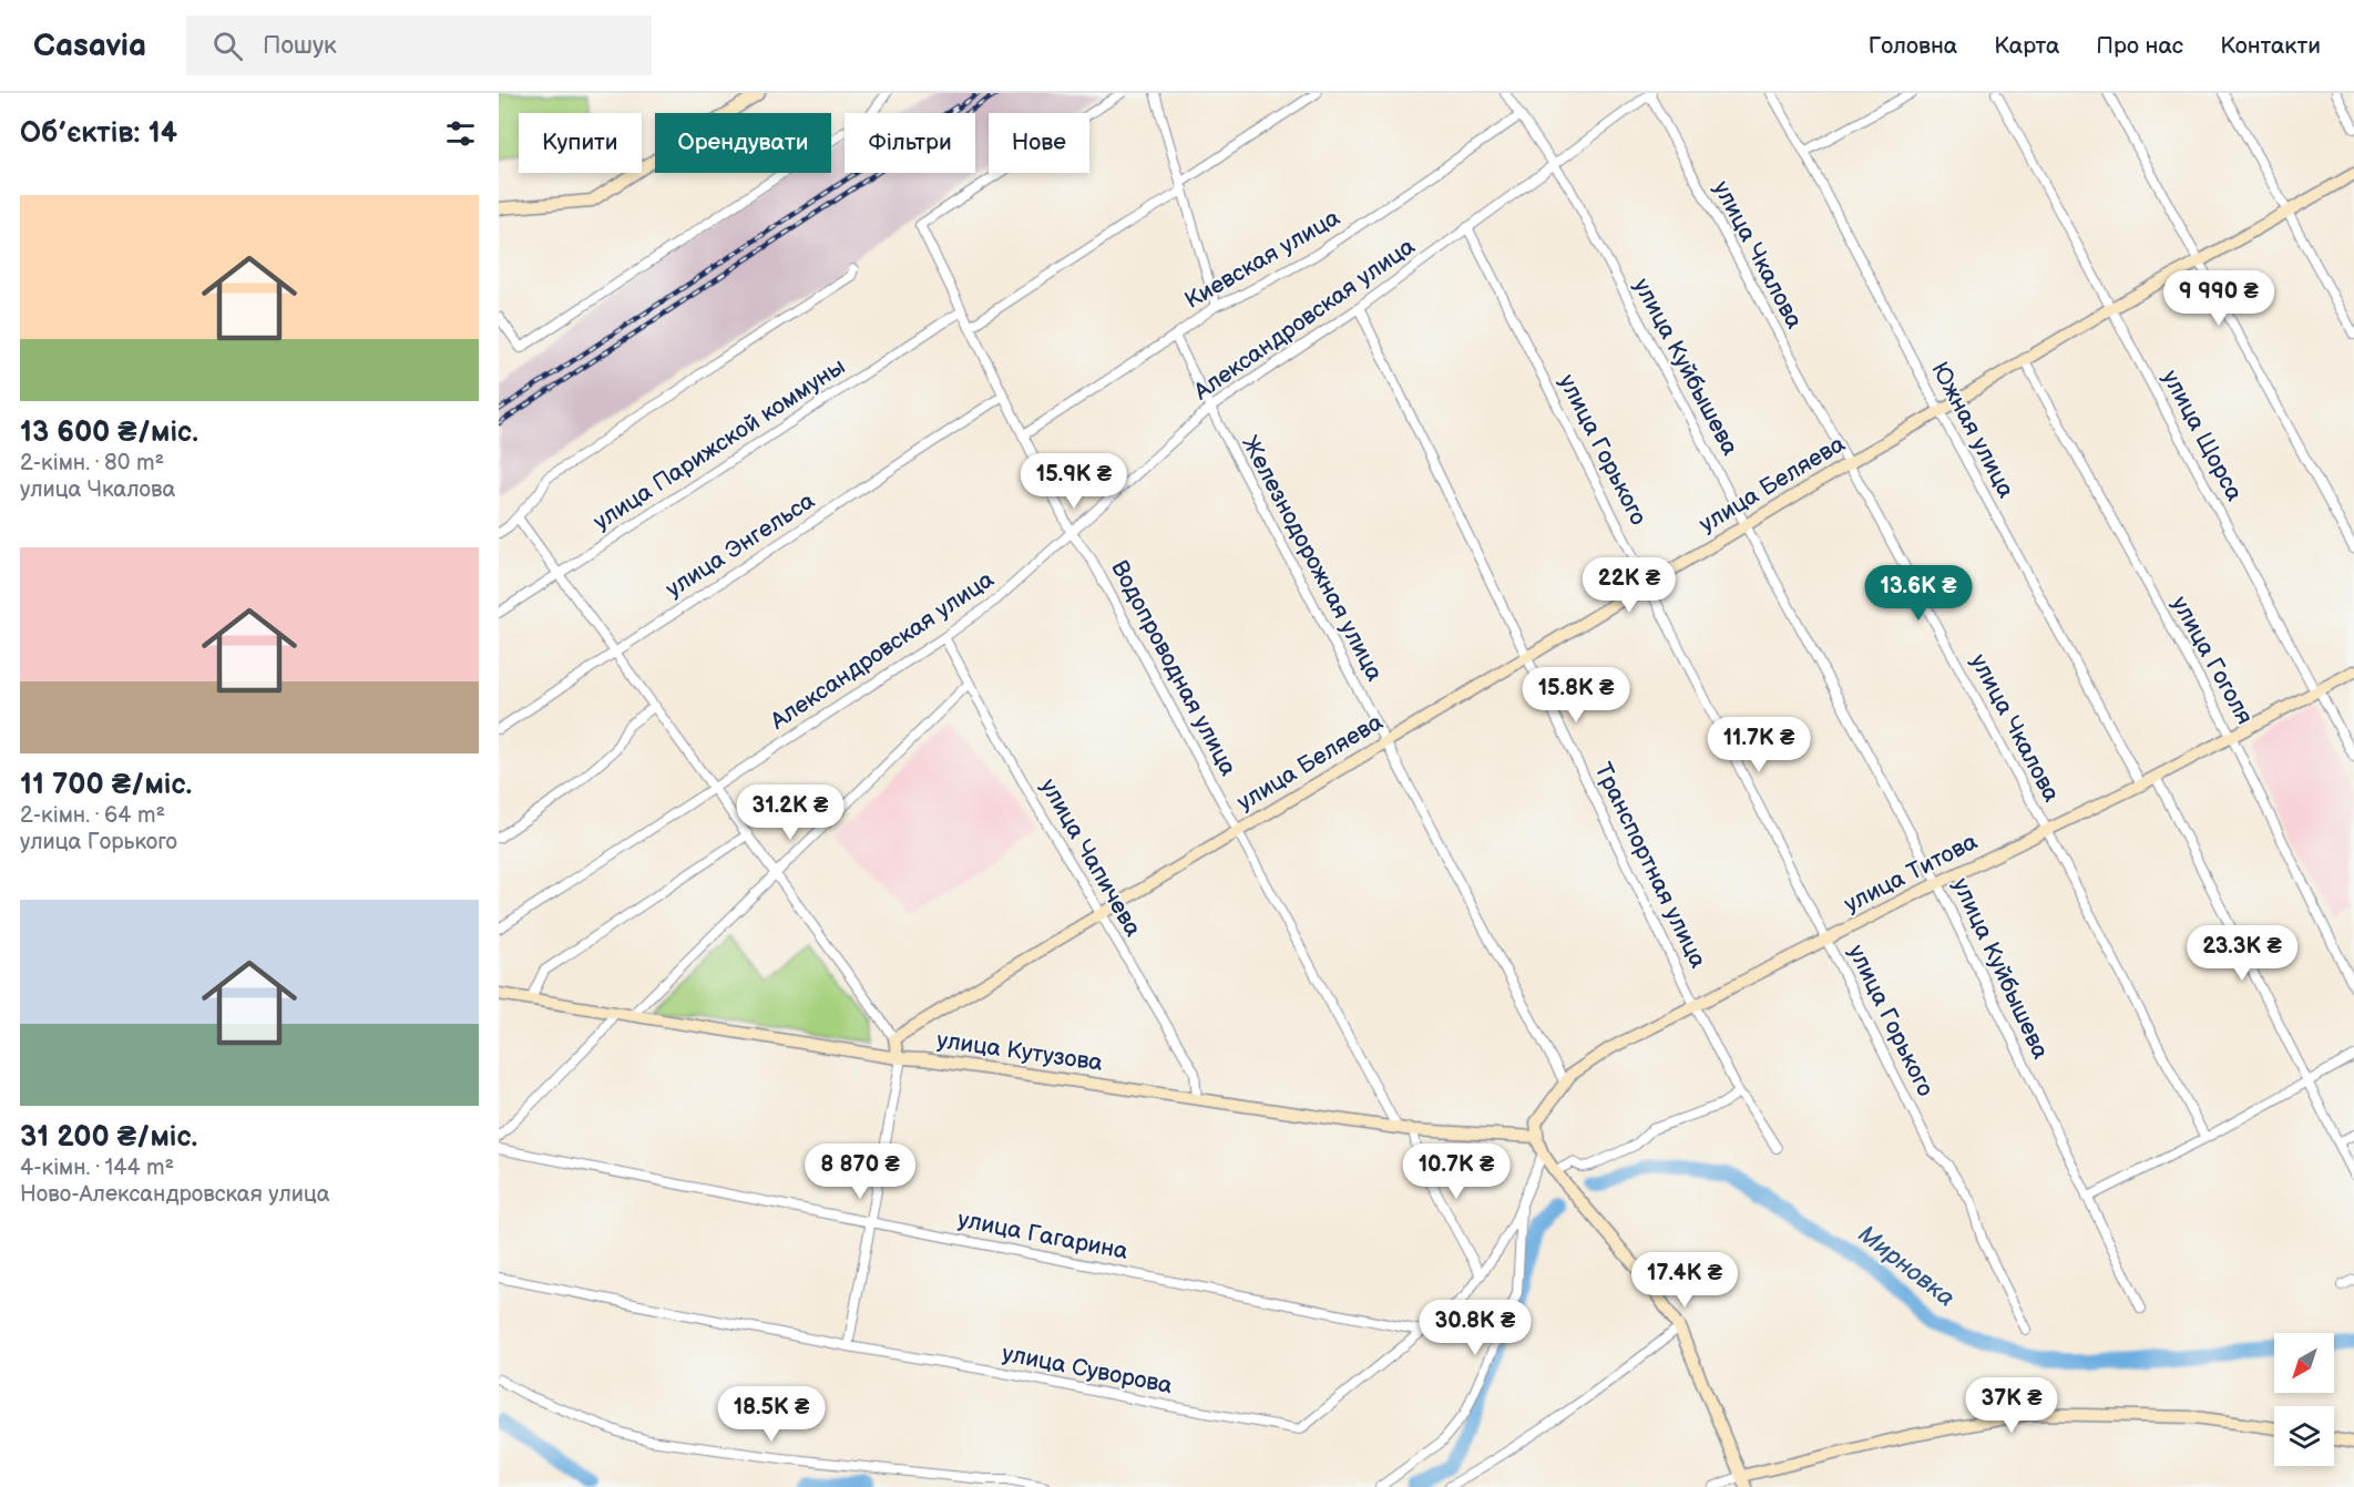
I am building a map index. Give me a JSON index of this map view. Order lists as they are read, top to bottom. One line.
{"streets":{"main road":["улица Беляева","улица Титова","улица Кутузова"],"street":["улица Чкалова","Киевская улица","Александровская улица","улица Куйбышева","Южная улица","улица Щорса","улица Парижской коммуны","улица Горького","улица Энгельса","Железнодорожная улица","улица Гоголя","Водопроводная улица","улица Чапичева","Транспортная улица","улица Гагарина","улица Суворова"]},"crossings":[["улица Чкалова","Александровская улица"],["улица Чкалова","улица Беляева"],["улица Чкалова","улица Титова"],["Киевская улица","улица Куйбышева"],["Киевская улица","Железнодорожная улица"],["Киевская улица","Водопроводная улица"],["Александровская улица","улица Куйбышева"],["Александровская улица","улица Горького"],["Александровская улица","Железнодорожная улица"],["Александровская улица","Водопроводная улица"],["Александровская улица","улица Чапичева"],["Александровская улица","Транспортная улица"],["улица Куйбышева","улица Беляева"],["улица Куйбышева","улица Титова"],["Южная улица","улица Беляева"],["Южная улица","улица Титова"],["улица Щорса","улица Беляева"],["улица Щорса","улица Титова"],["улица Парижской коммуны","Водопроводная улица"],["улица Горького","улица Беляева"],["улица Горького","улица Титова"],["улица Беляева","Железнодорожная улица"],["улица Беляева","улица Гоголя"],["улица Беляева","Водопроводная улица"],["улица Беляева","улица Чапичева"],["улица Беляева","Транспортная улица"],["улица Энгельса","Водопроводная улица"],["Железнодорожная улица","улица Титова"],["улица Гоголя","улица Титова"],["Водопроводная улица","улица Кутузова"],["улица Чапичева","улица Кутузова"],["Транспортная улица","улица Титова"],["улица Титова","улица Кутузова"],["улица Гагарина","улица Суворова"]],"water":["Мирновка"],"north":"bottom left","page":{"header":"Casavia","search":"Пошук","nav":["Головна","Карта","Про нас","Контакти"],"heading":"Об’єктів: 14","chip":["Купити","Орендувати","Фільтри","Нове"],"list":[{"name":"13 600 ₴/міс.","note":"2-кімн. · 80 m² · улица Чкалова"},{"name":"11 700 ₴/міс.","note":"2-кімн. · 64 m² · улица Горького"},{"name":"31 200 ₴/міс.","note":"4-кімн. · 144 m² · Ново-Александровская улица"}],"price":["9 990 ₴","15.9K ₴","22K ₴","13.6K ₴","15.8K ₴","11.7K ₴","31.2K ₴","23.3K ₴","8 870 ₴","10.7K ₴","17.4K ₴","30.8K ₴","37K ₴","18.5K ₴"]}}
